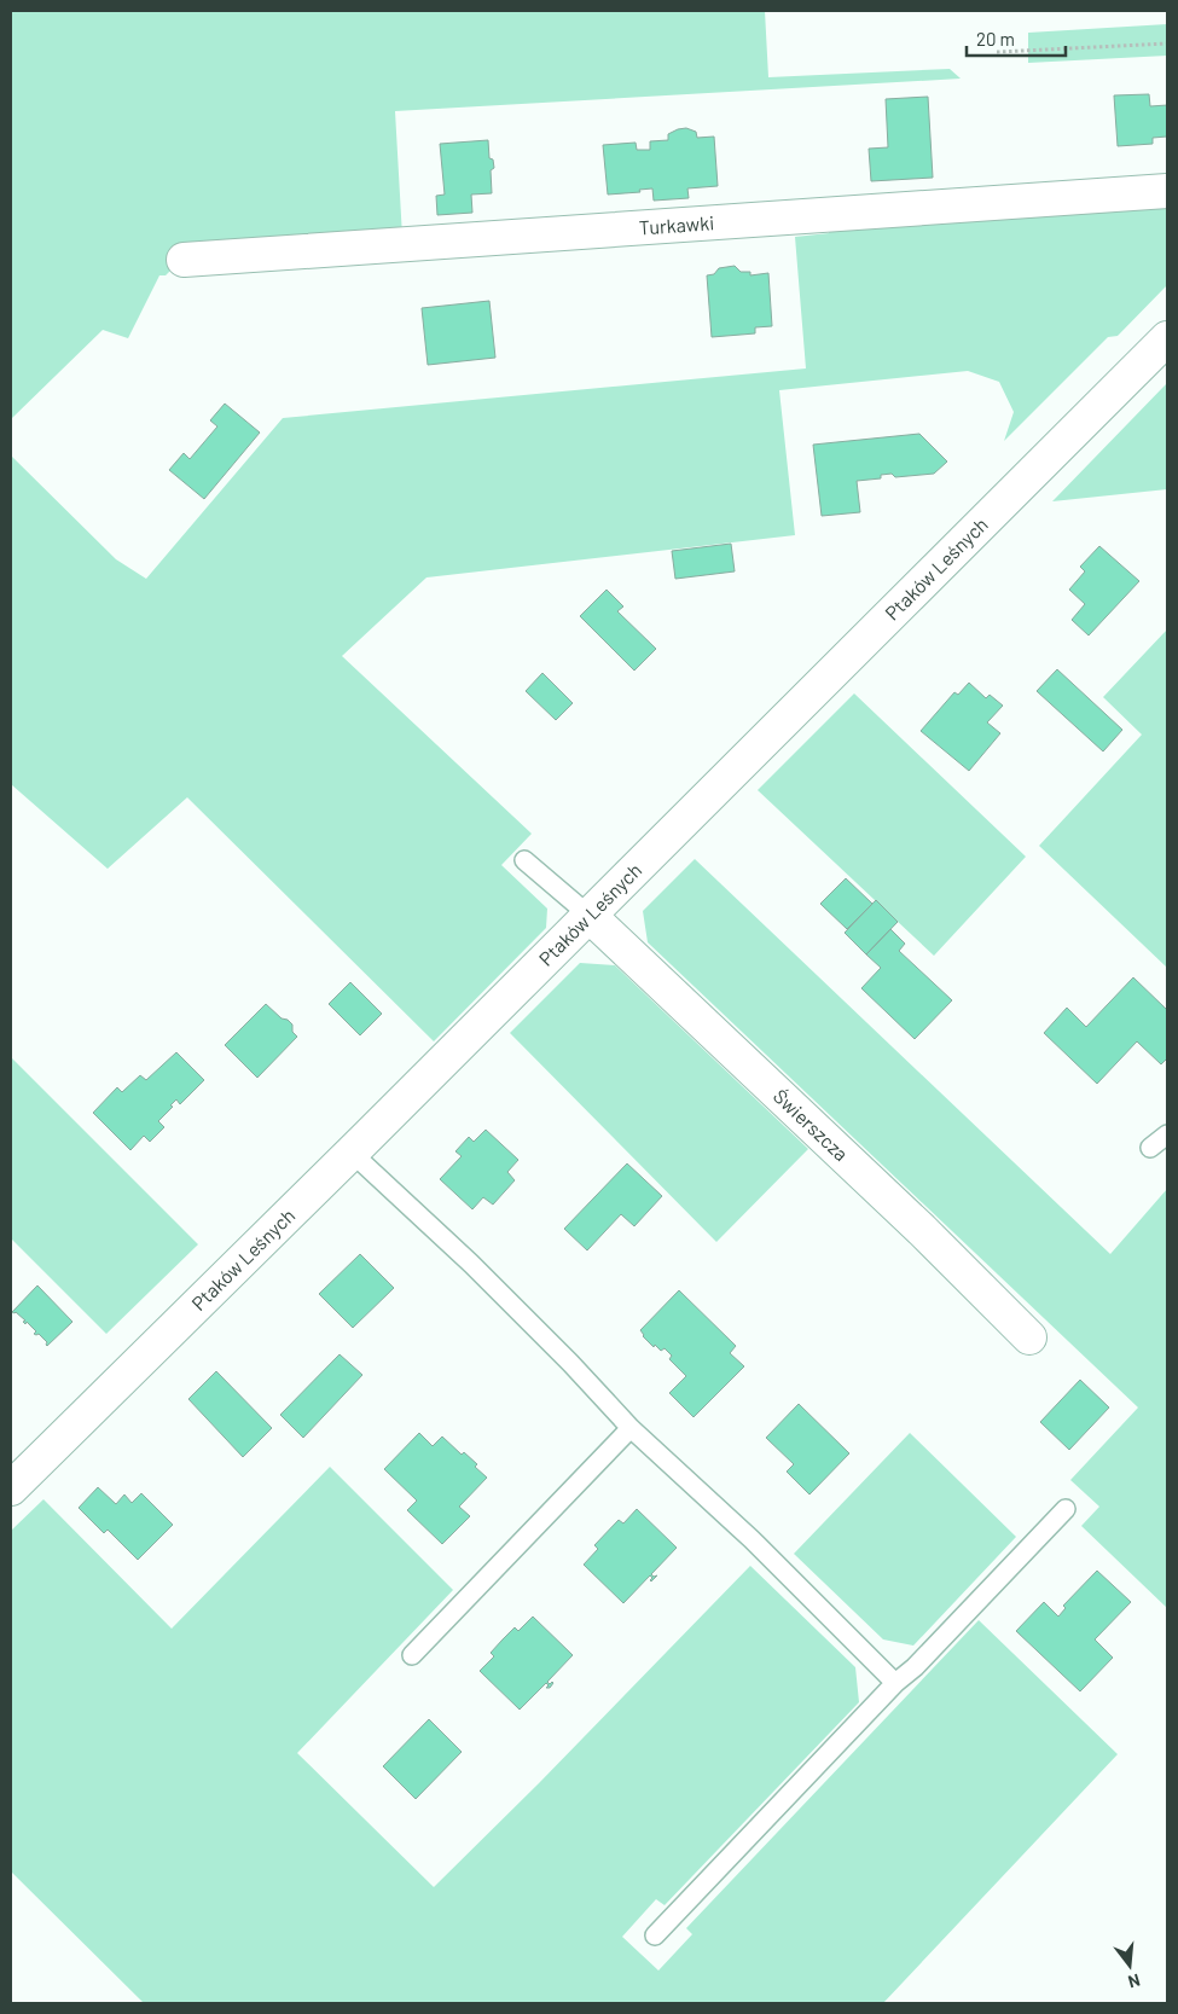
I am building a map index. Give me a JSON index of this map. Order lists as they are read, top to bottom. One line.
{"streets":{"street":["Turkawki","Ptaków Leśnych","Świerszcza"]},"crossings":[["Ptaków Leśnych","Świerszcza"]],"scale_bar":"20 m","north":"bottom"}
